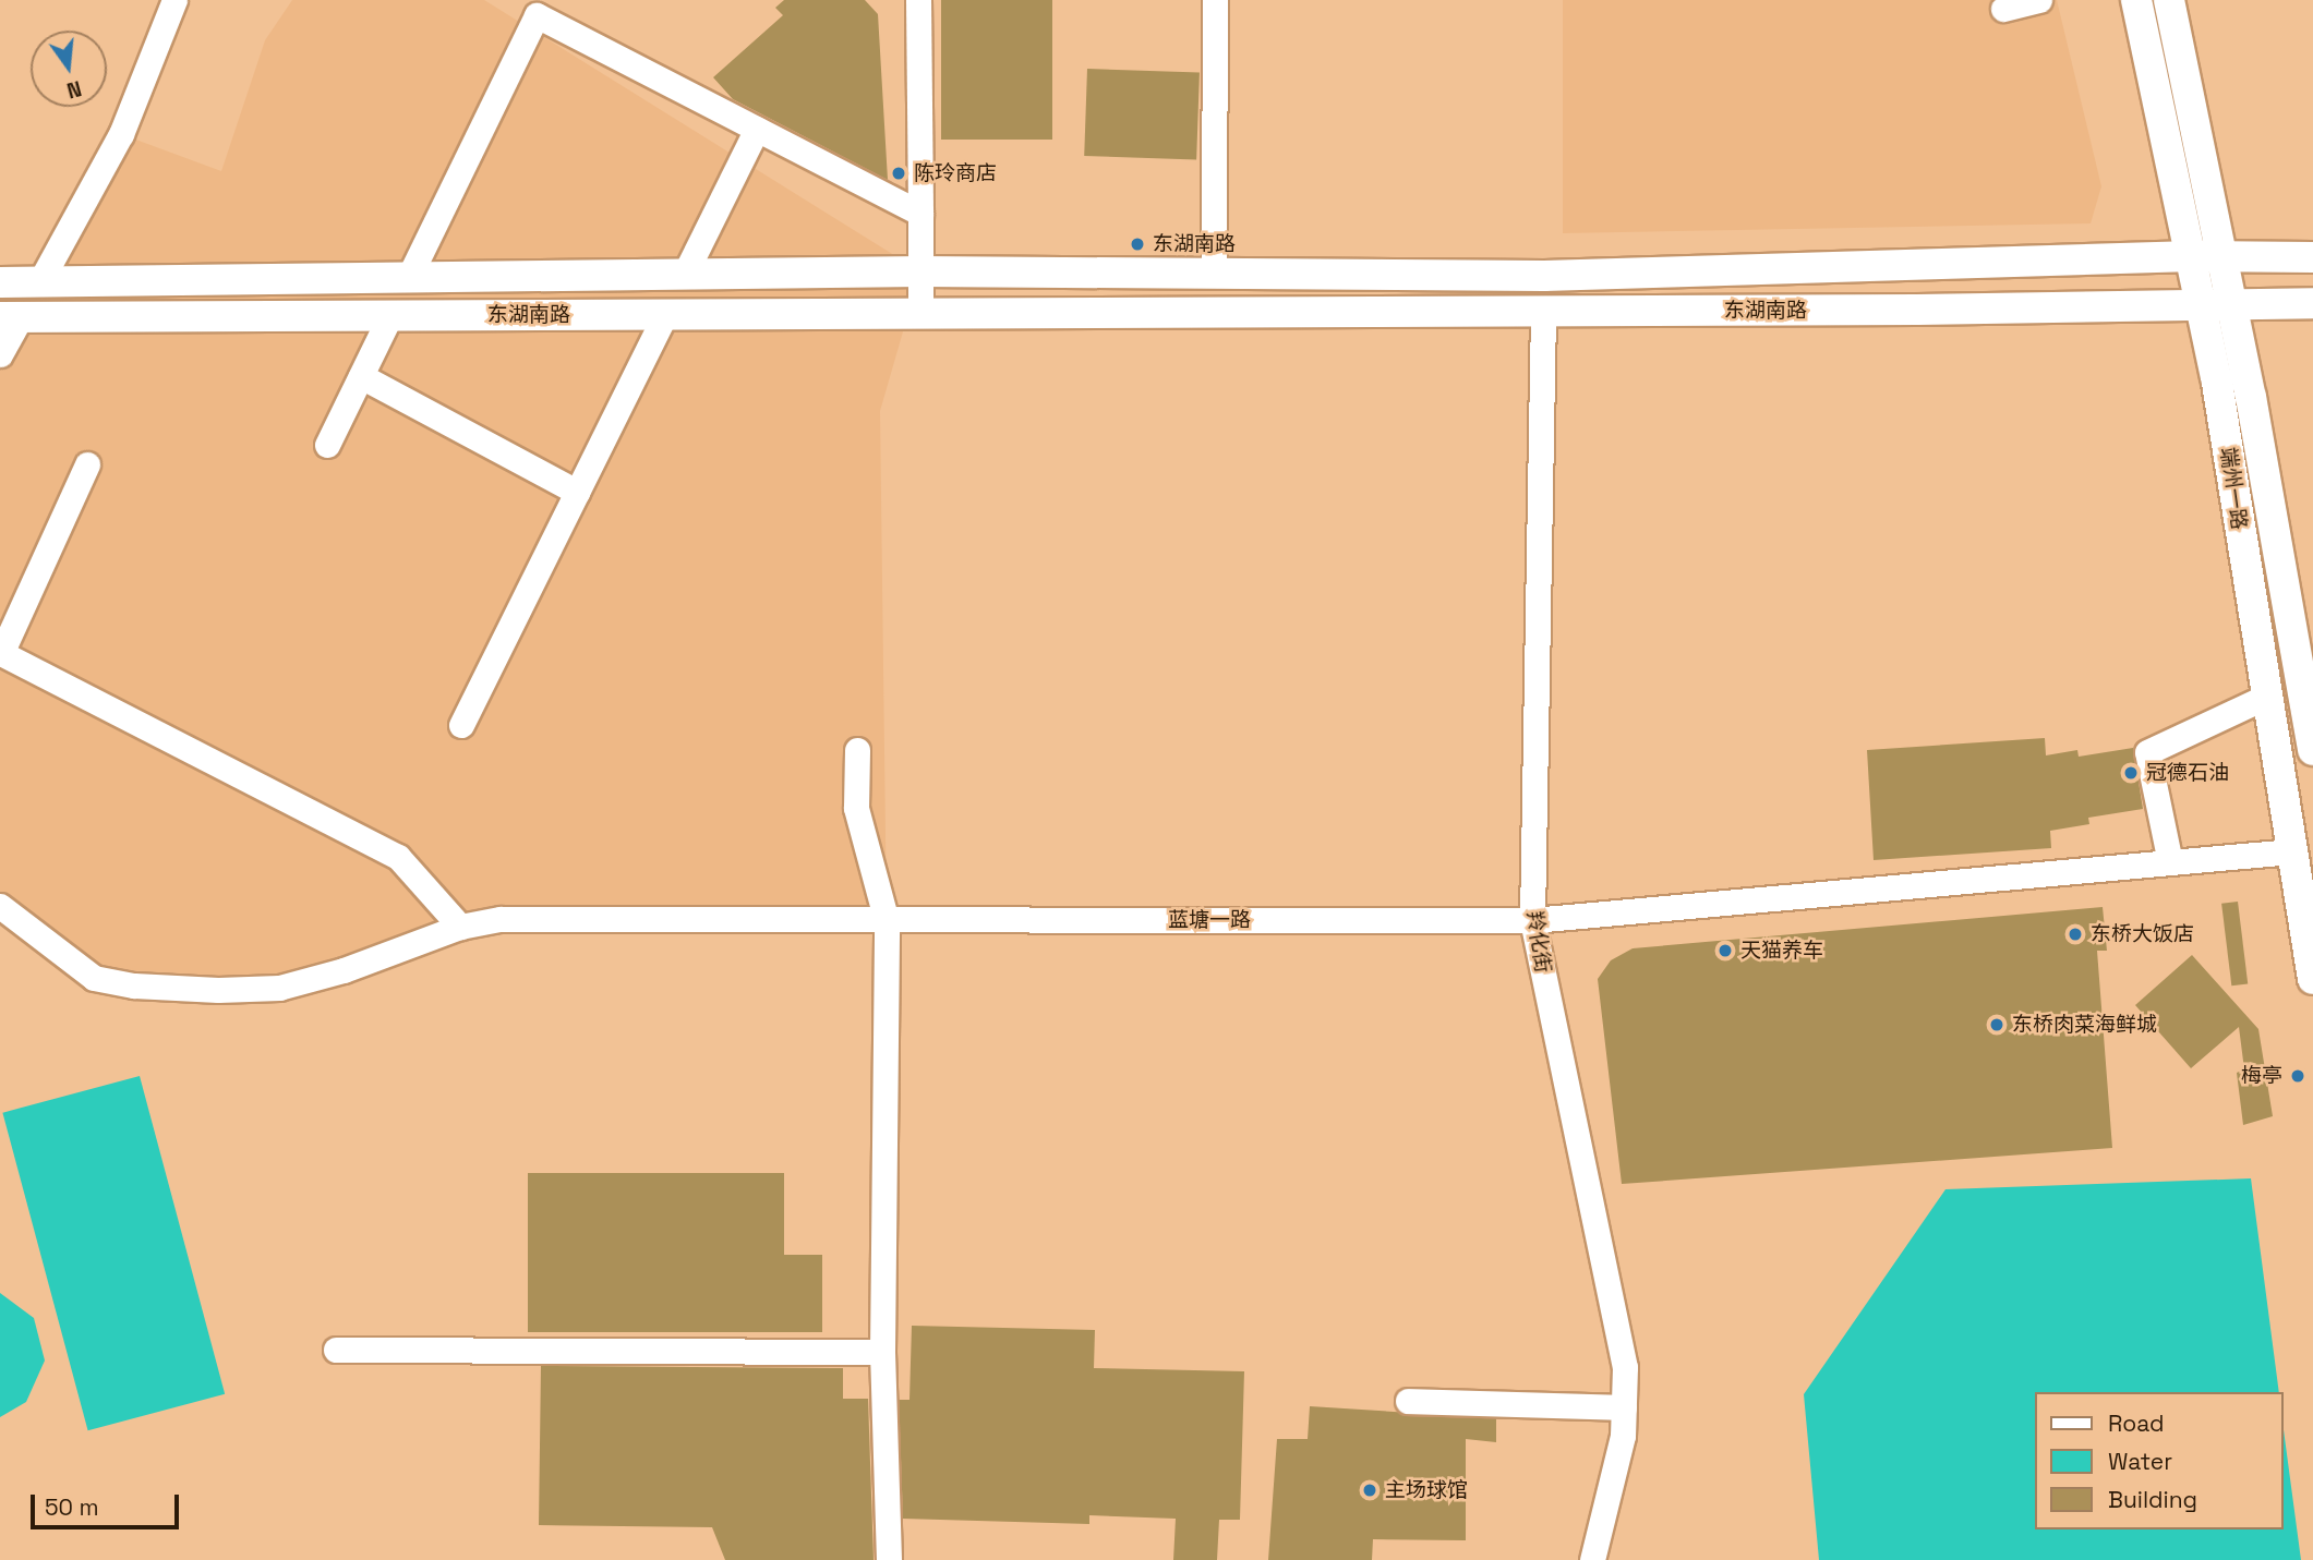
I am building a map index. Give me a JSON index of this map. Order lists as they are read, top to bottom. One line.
{"streets":{"main road":["东湖南路","端州一路"],"street":["蓝塘一路","羚化街"]},"crossings":[["东湖南路","端州一路"],["东湖南路","羚化街"],["端州一路","蓝塘一路"],["蓝塘一路","羚化街"]],"places":["陈玲商店","东湖南路","冠德石油","东桥大饭店","天猫养车","东桥肉菜海鲜城","梅亭","主场球馆"],"legend":["Road","Water","Building"],"scale_bar":"50 m","north":"bottom"}
